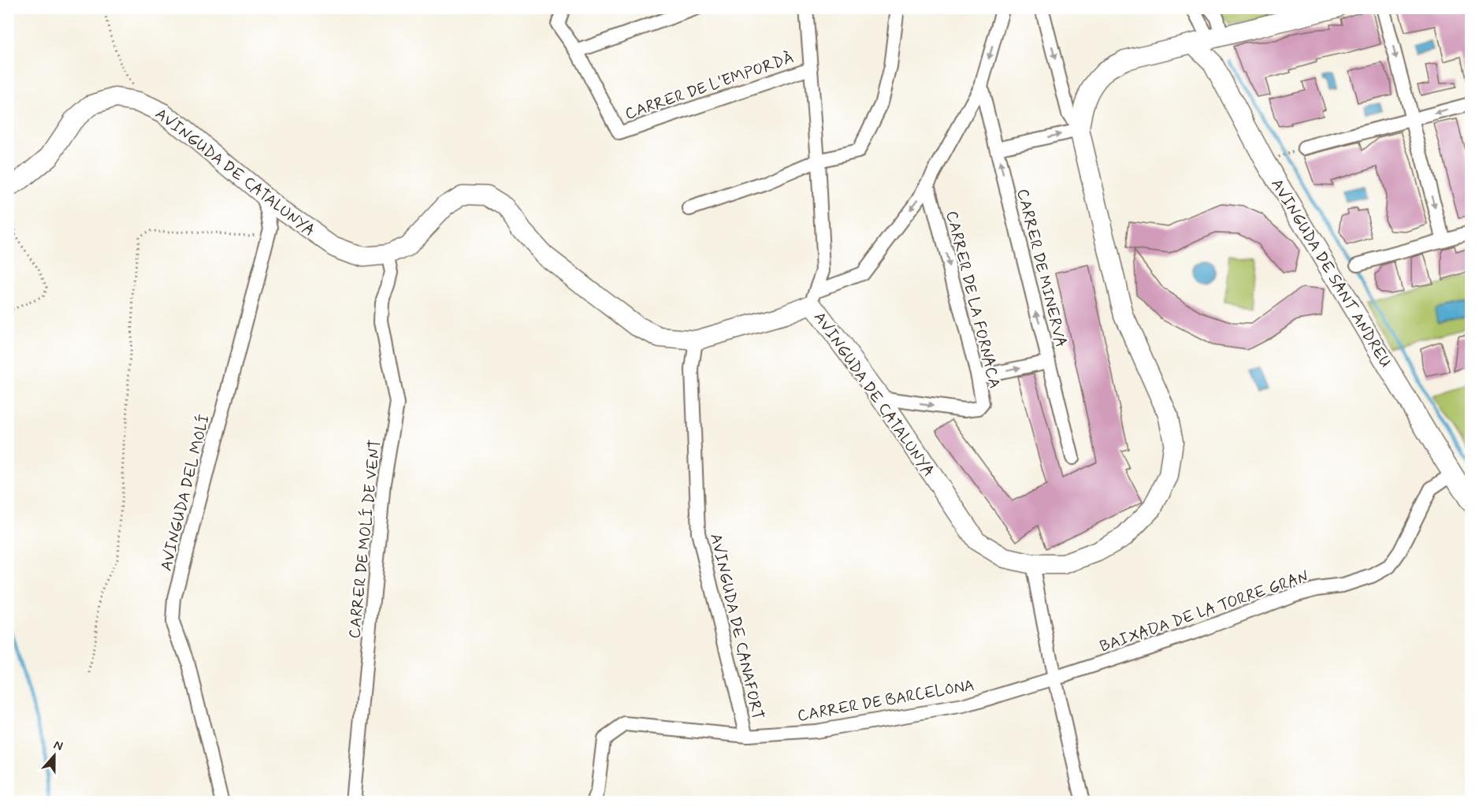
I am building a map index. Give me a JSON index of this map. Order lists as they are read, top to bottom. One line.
{"streets":{"street":["CARRER DE L'EMPORDÀ","AVINGUDA DE CATALUNYA","CARRER DE MINERVA","AVINGUDA DE SANT ANDREU","CARRER DE LA FORNACA","AVINGUDA DEL MOLÍ","CARRER DE MOLÍ DE VENT","BAIXADA DE LA TORRE GRAN","AVINGUDA DE CANAFORT","CARRER DE BARCELONA"]},"crossings":[["AVINGUDA DE CATALUNYA","AVINGUDA DE SANT ANDREU"],["AVINGUDA DE CATALUNYA","CARRER DE LA FORNACA"],["AVINGUDA DE CATALUNYA","AVINGUDA DEL MOLÍ"],["AVINGUDA DE CATALUNYA","CARRER DE MOLÍ DE VENT"],["AVINGUDA DE CATALUNYA","AVINGUDA DE CANAFORT"],["AVINGUDA DE SANT ANDREU","BAIXADA DE LA TORRE GRAN"],["BAIXADA DE LA TORRE GRAN","CARRER DE BARCELONA"],["AVINGUDA DE CANAFORT","CARRER DE BARCELONA"]],"one_way":["CARRER DE MINERVA"],"north":"top"}
